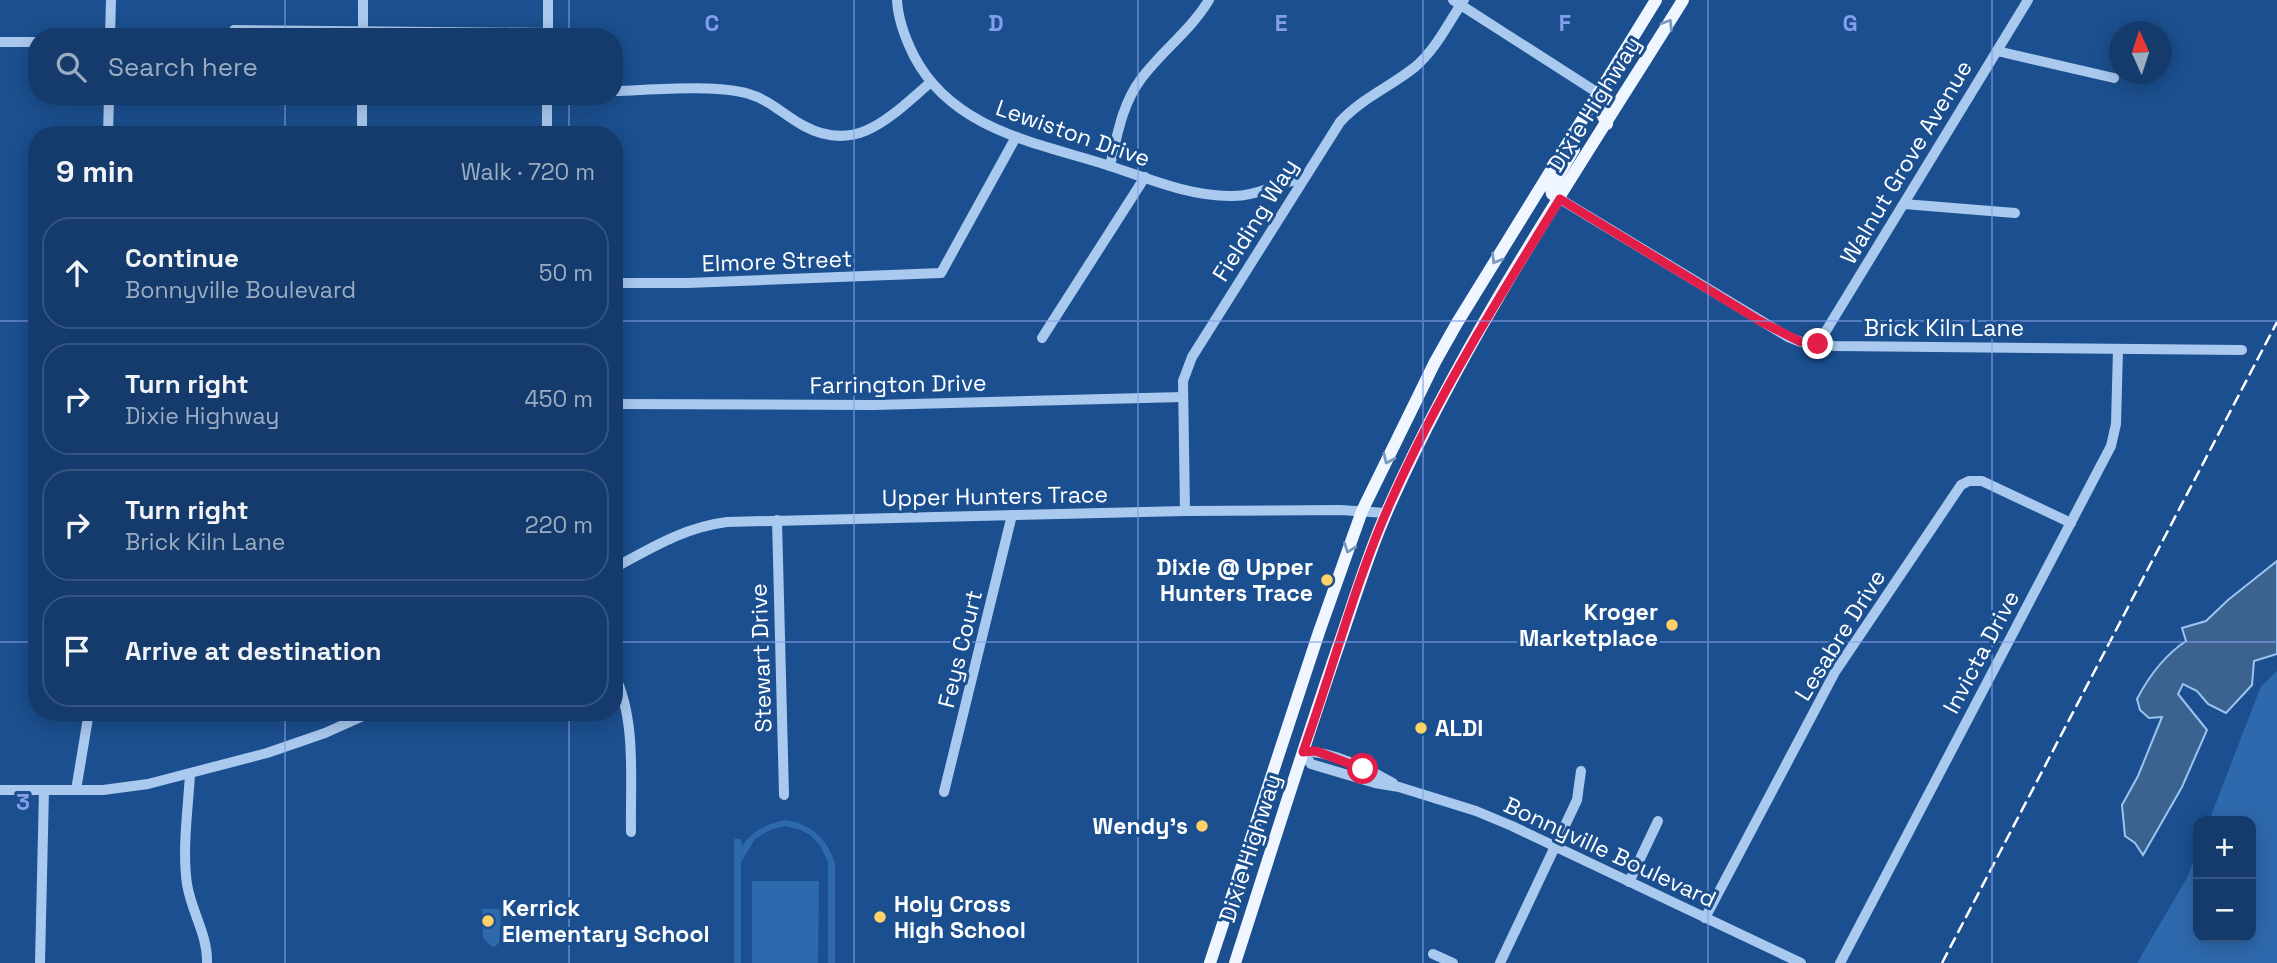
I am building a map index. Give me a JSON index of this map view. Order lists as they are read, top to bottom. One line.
{"streets":{"main road":["Dixie Highway"],"street":["Lewiston Drive","Walnut Grove Avenue","Fielding Way","Elmore Street","Brick Kiln Lane","Farrington Drive","Upper Hunters Trace","Lesabre Drive","Feys Court","Invicta Drive","Stewart Drive","Bonnyville Boulevard"]},"crossings":[["Dixie Highway","Brick Kiln Lane"],["Dixie Highway","Upper Hunters Trace"],["Dixie Highway","Bonnyville Boulevard"],["Lewiston Drive","Fielding Way"],["Lewiston Drive","Elmore Street"],["Walnut Grove Avenue","Brick Kiln Lane"],["Fielding Way","Farrington Drive"],["Fielding Way","Upper Hunters Trace"],["Brick Kiln Lane","Invicta Drive"],["Upper Hunters Trace","Feys Court"],["Upper Hunters Trace","Stewart Drive"],["Lesabre Drive","Invicta Drive"],["Lesabre Drive","Bonnyville Boulevard"]],"places":["Dixie @ Upper Hunters Trace","Kroger Marketplace","ALDI","Wendy's","Holy Cross High School","Kerrick Elementary School"],"north":"top","page":{"search":"Search here","heading":["9 min","Walk · 720 m"],"list":[["Continue","Bonnyville Boulevard","50 m"],["Turn right","Dixie Highway","450 m"],["Turn right","Brick Kiln Lane","220 m"],"Arrive at destination"],"map_buttons":["+","−"]},"grid":{"columns":["C","D","E","F","G"],"rows":["3"]}}
